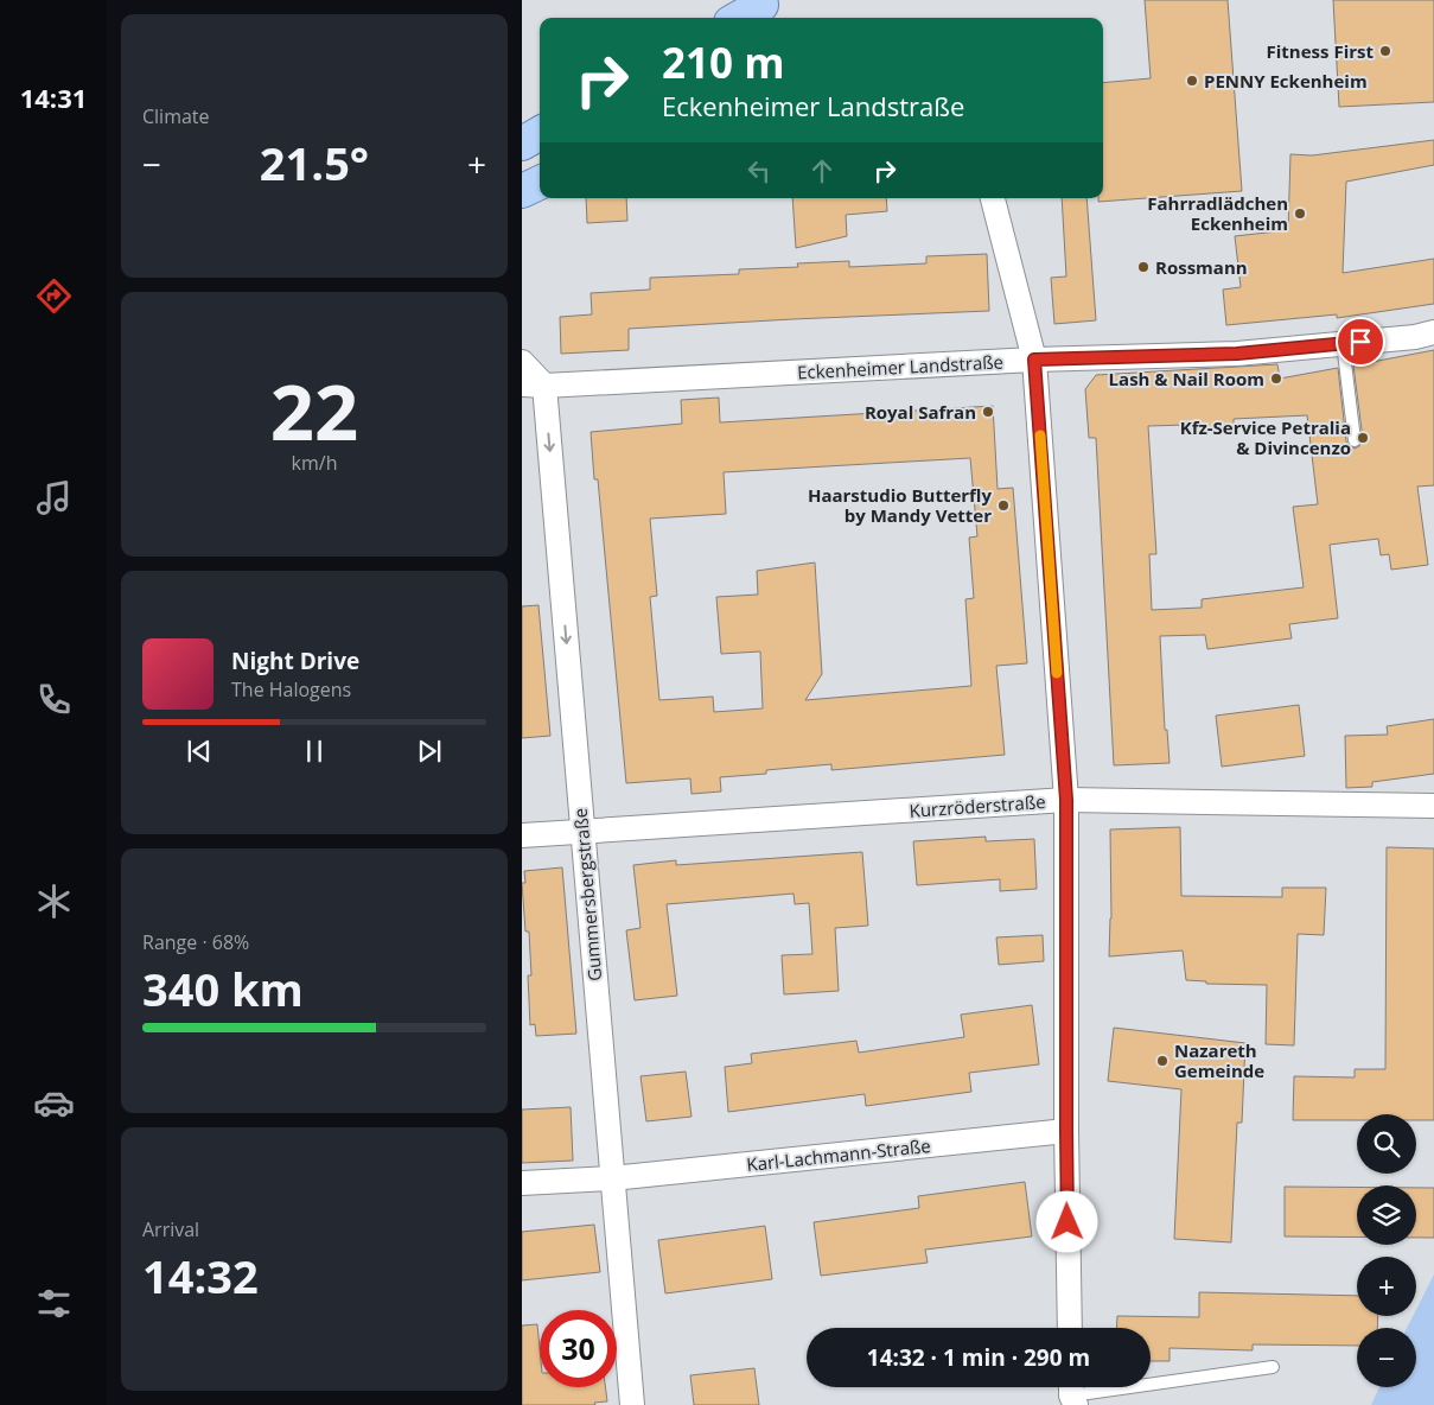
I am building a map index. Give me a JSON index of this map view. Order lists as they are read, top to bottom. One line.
{"streets":{"street":["Eckenheimer Landstraße","Kurzröderstraße","Gummersbergstraße","Karl-Lachmann-Straße"]},"crossings":[["Eckenheimer Landstraße","Gummersbergstraße"],["Kurzröderstraße","Gummersbergstraße"],["Gummersbergstraße","Karl-Lachmann-Straße"]],"one_way":["Gummersbergstraße"],"places":["Fitness First","PENNY Eckenheim","Fahrradlädchen Eckenheim","Rossmann","Lash & Nail Room","Royal Safran","Kfz-Service Petralia & Divincenzo","Haarstudio Butterfly by Mandy Vetter","Nazareth Gemeinde"],"page":{"tabs":"14:31","tile":["Climate",["22","km/h"],["Range · 68%","340 km"],["Arrival","14:32"]],"turn":["210 m","Eckenheimer Landstraße"],"heat":["−","21.5°","+"],"song":["Night Drive","The Halogens"],"map_buttons":["+","−"],"limit":"30","trip":"14:32 · 1 min · 290 m"}}
